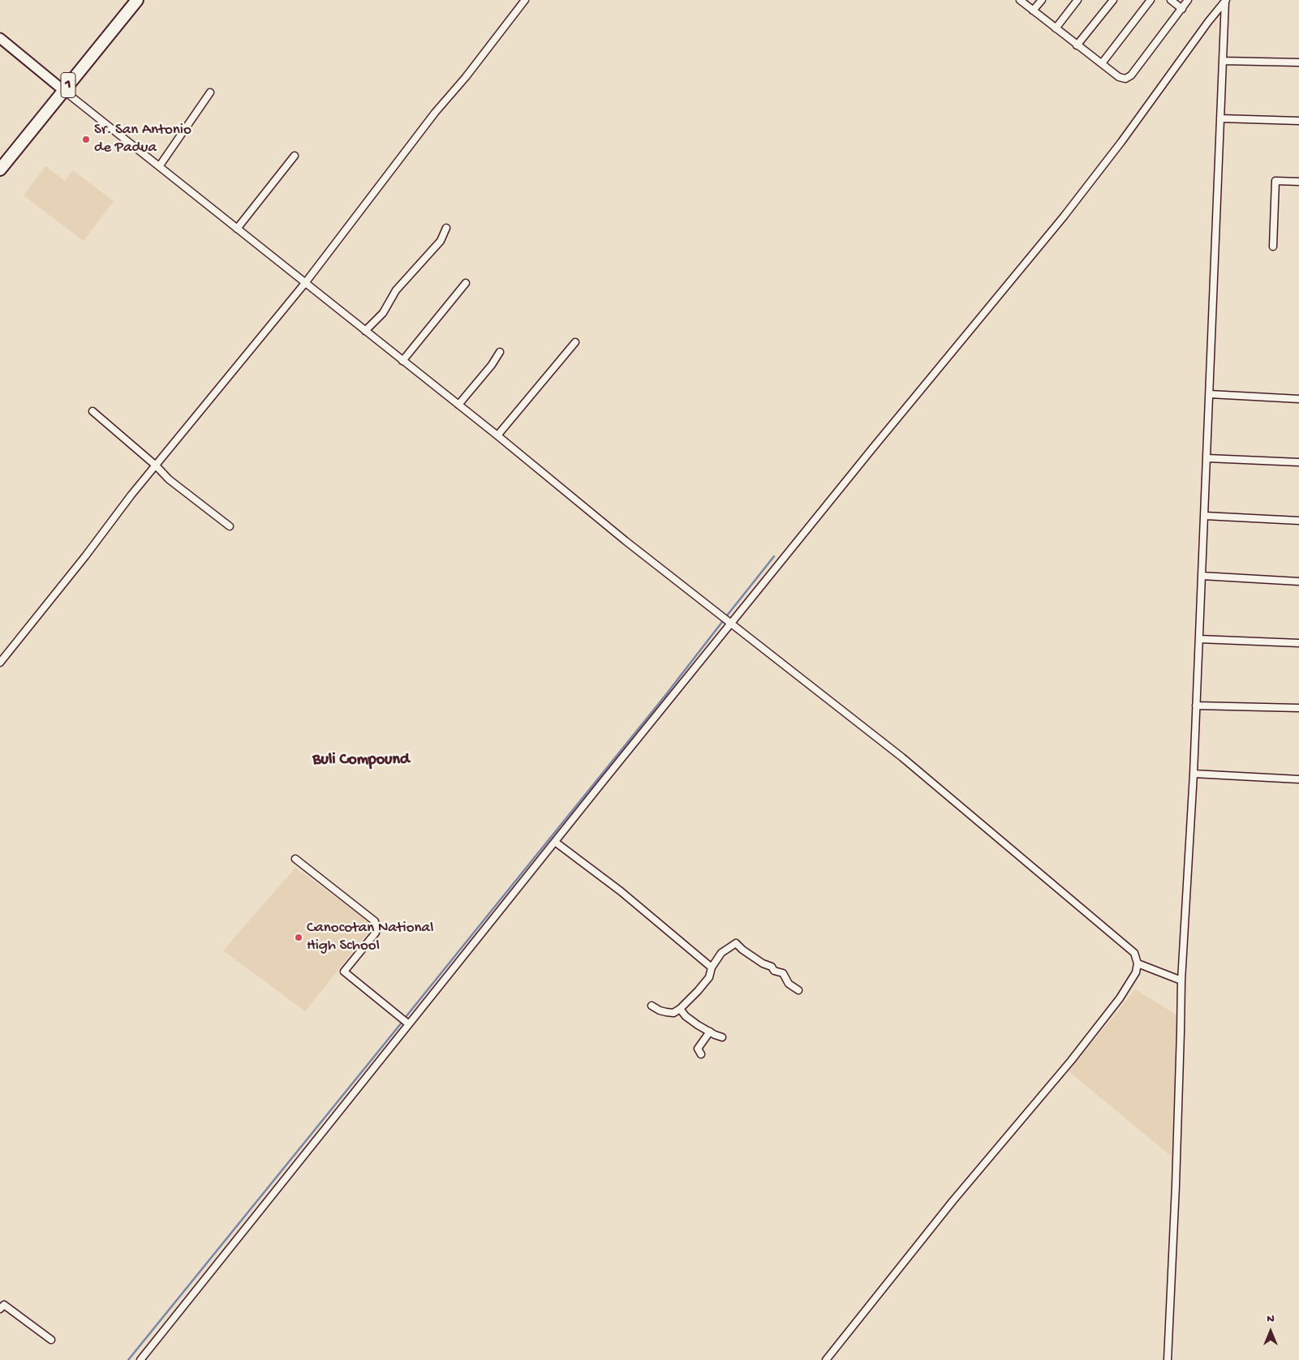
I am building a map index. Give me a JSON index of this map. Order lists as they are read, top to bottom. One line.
{"streets":{"highway":["1"]},"districts":["Buli Compound"],"places":["Sr. San Antonio de Padua","Canocotan National High School"],"north":"top"}
